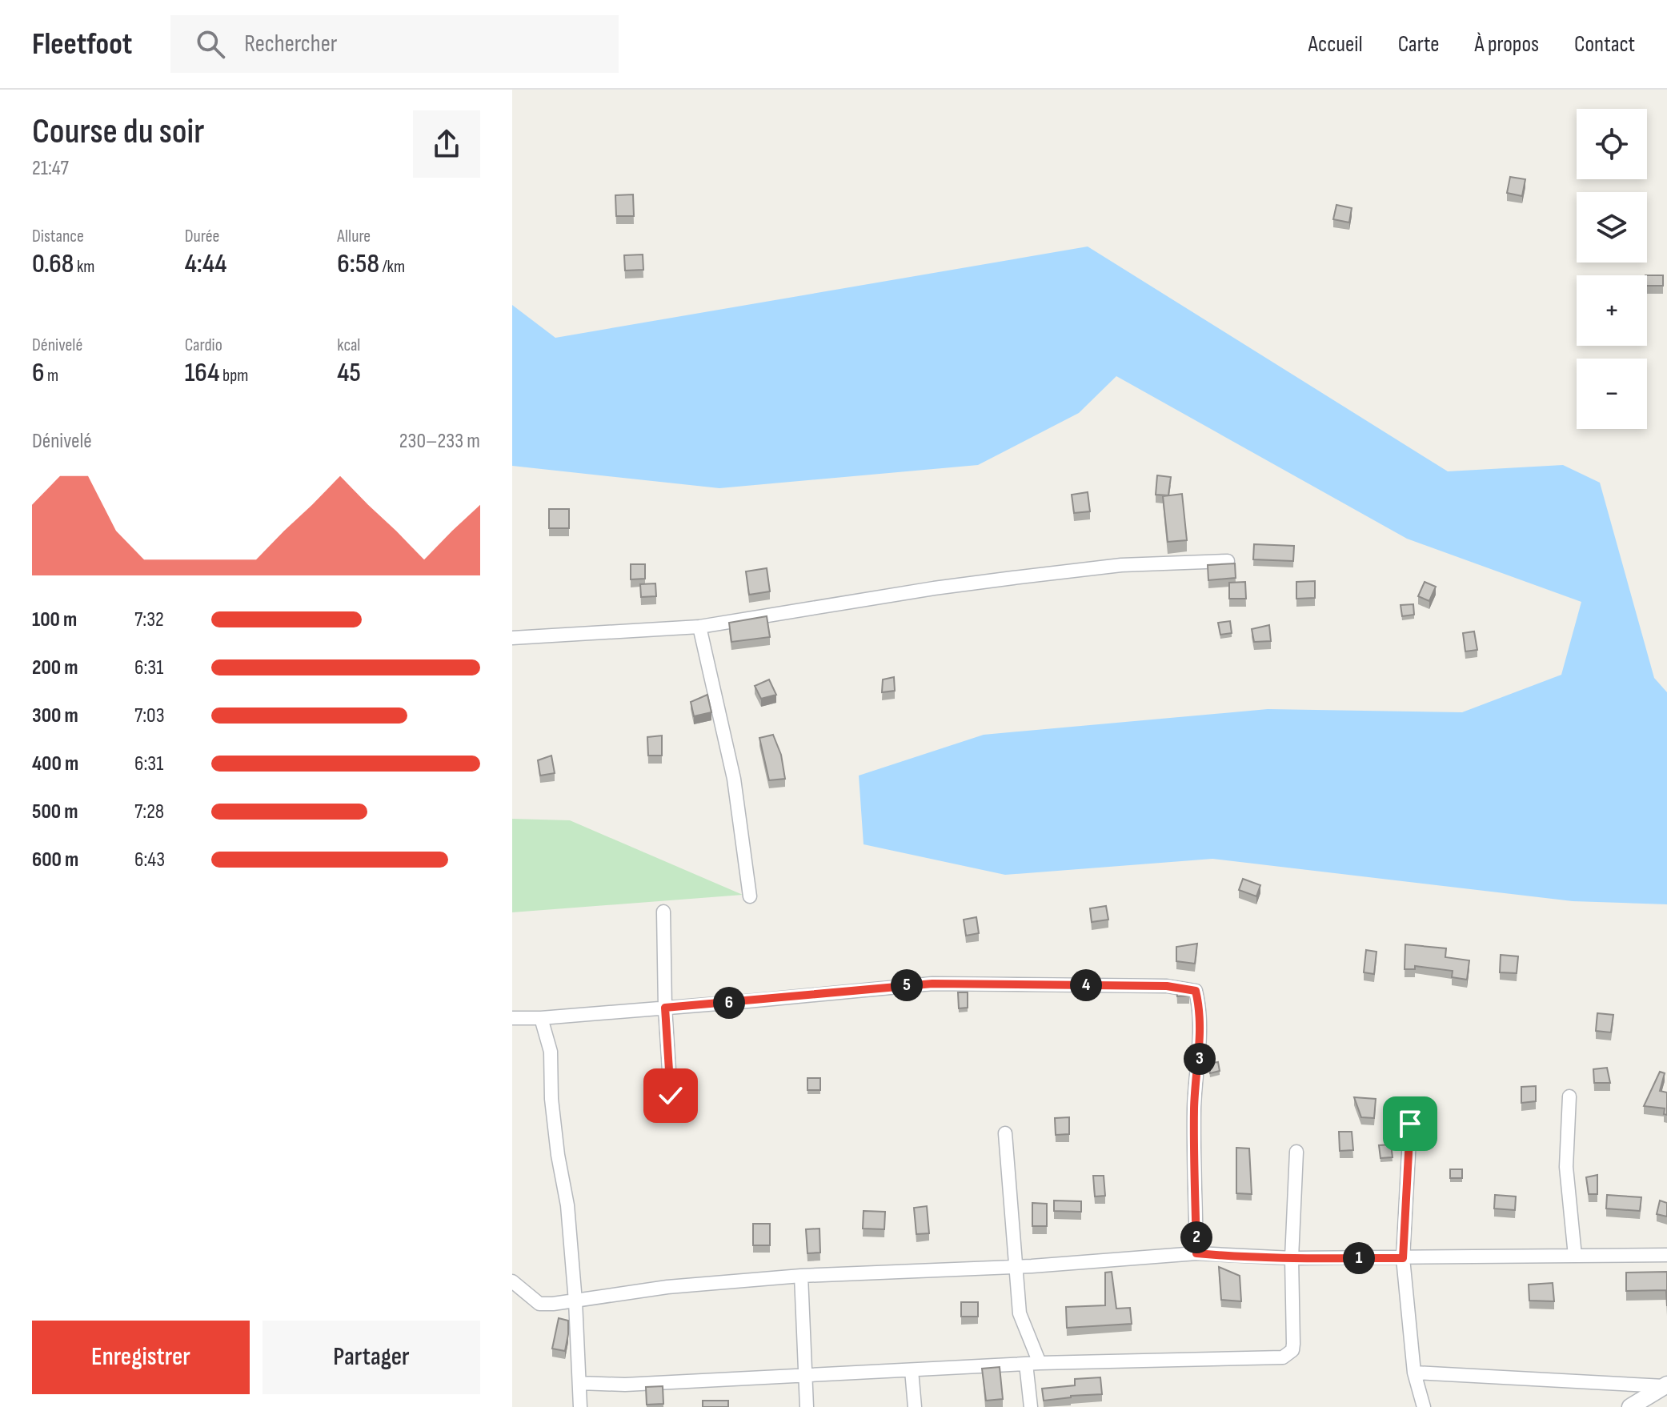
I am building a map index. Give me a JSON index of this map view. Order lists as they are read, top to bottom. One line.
{"page":{"header":"Fleetfoot","search":"Rechercher","nav":["Accueil","Carte","À propos","Contact"],"heading":["Course du soir","21:47"],"map_buttons":["+","−"],"stats":[["Distance","0.68 km"],["Durée","4:44"],["Allure","6:58 /km"],["Dénivelé","6 m"],["Cardio","164 bpm"],["kcal","45"]],"chart":["Dénivelé","230–233 m"],"list":[{"name":"100 m","note":"7:32"},{"name":"200 m","note":"6:31"},{"name":"300 m","note":"7:03"},{"name":"400 m","note":"6:31"},{"name":"500 m","note":"7:28"},{"name":"600 m","note":"6:43"}],"pins":["4","5","6","3","2","1"],"buttons":["Enregistrer","Partager"]}}
